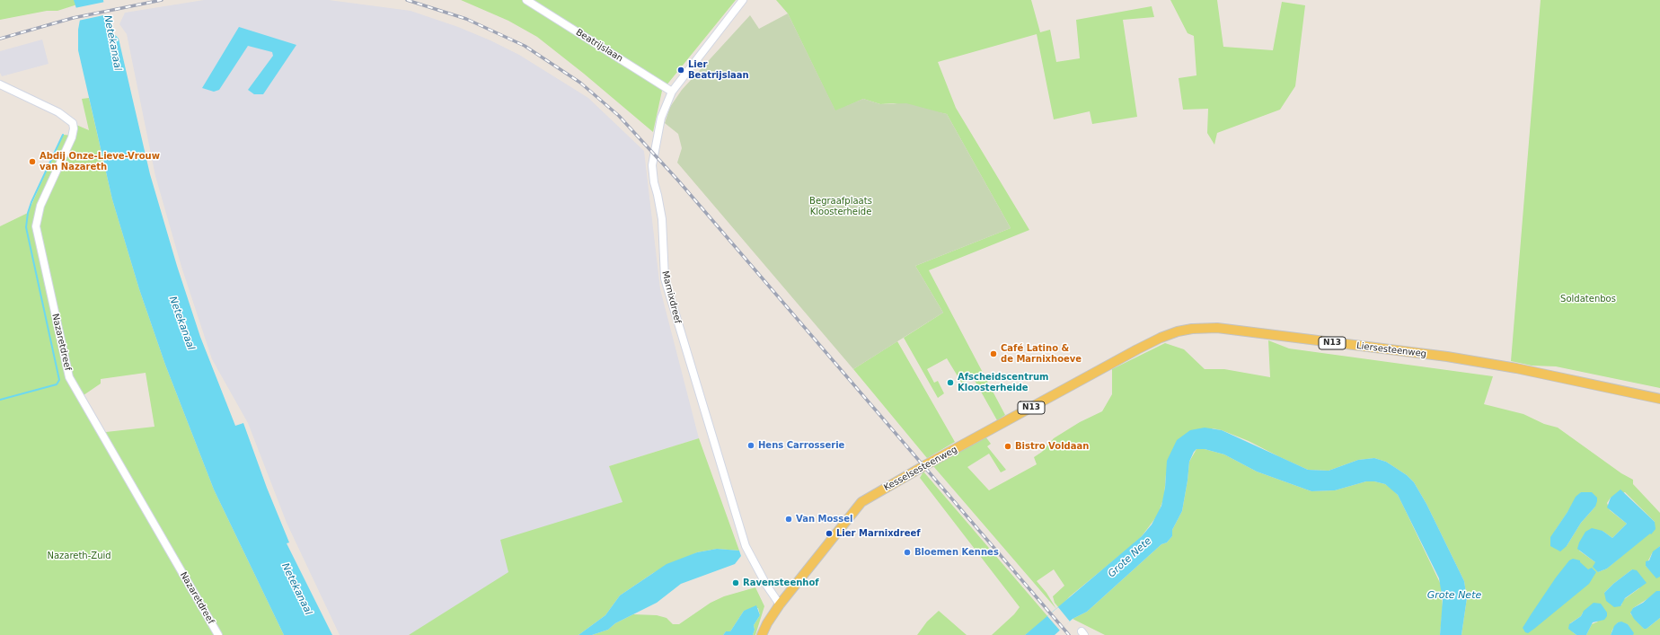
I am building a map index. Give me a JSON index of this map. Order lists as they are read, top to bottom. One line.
{"streets":{"main road":["N13","Liersesteenweg","Kesselsesteenweg"],"street":["Beatrijslaan","Marnixdreef","Nazaretdreef"]},"crossings":[["Beatrijslaan","Marnixdreef"],["Marnixdreef","Kesselsesteenweg"],["Liersesteenweg","Kesselsesteenweg"]],"water":["Netekanaal","Grote Nete"],"parks":["Begraafplaats Kloosterheide","Soldatenbos","Nazareth-Zuid"],"places":["Lier Beatrijslaan","Abdij Onze-Lieve-Vrouw van Nazareth","Café Latino & de Marnixhoeve","Afscheidscentrum Kloosterheide","Hens Carrosserie","Bistro Voldaan","Van Mossel","Lier Marnixdreef","Bloemen Kennes","Ravensteenhof"]}
